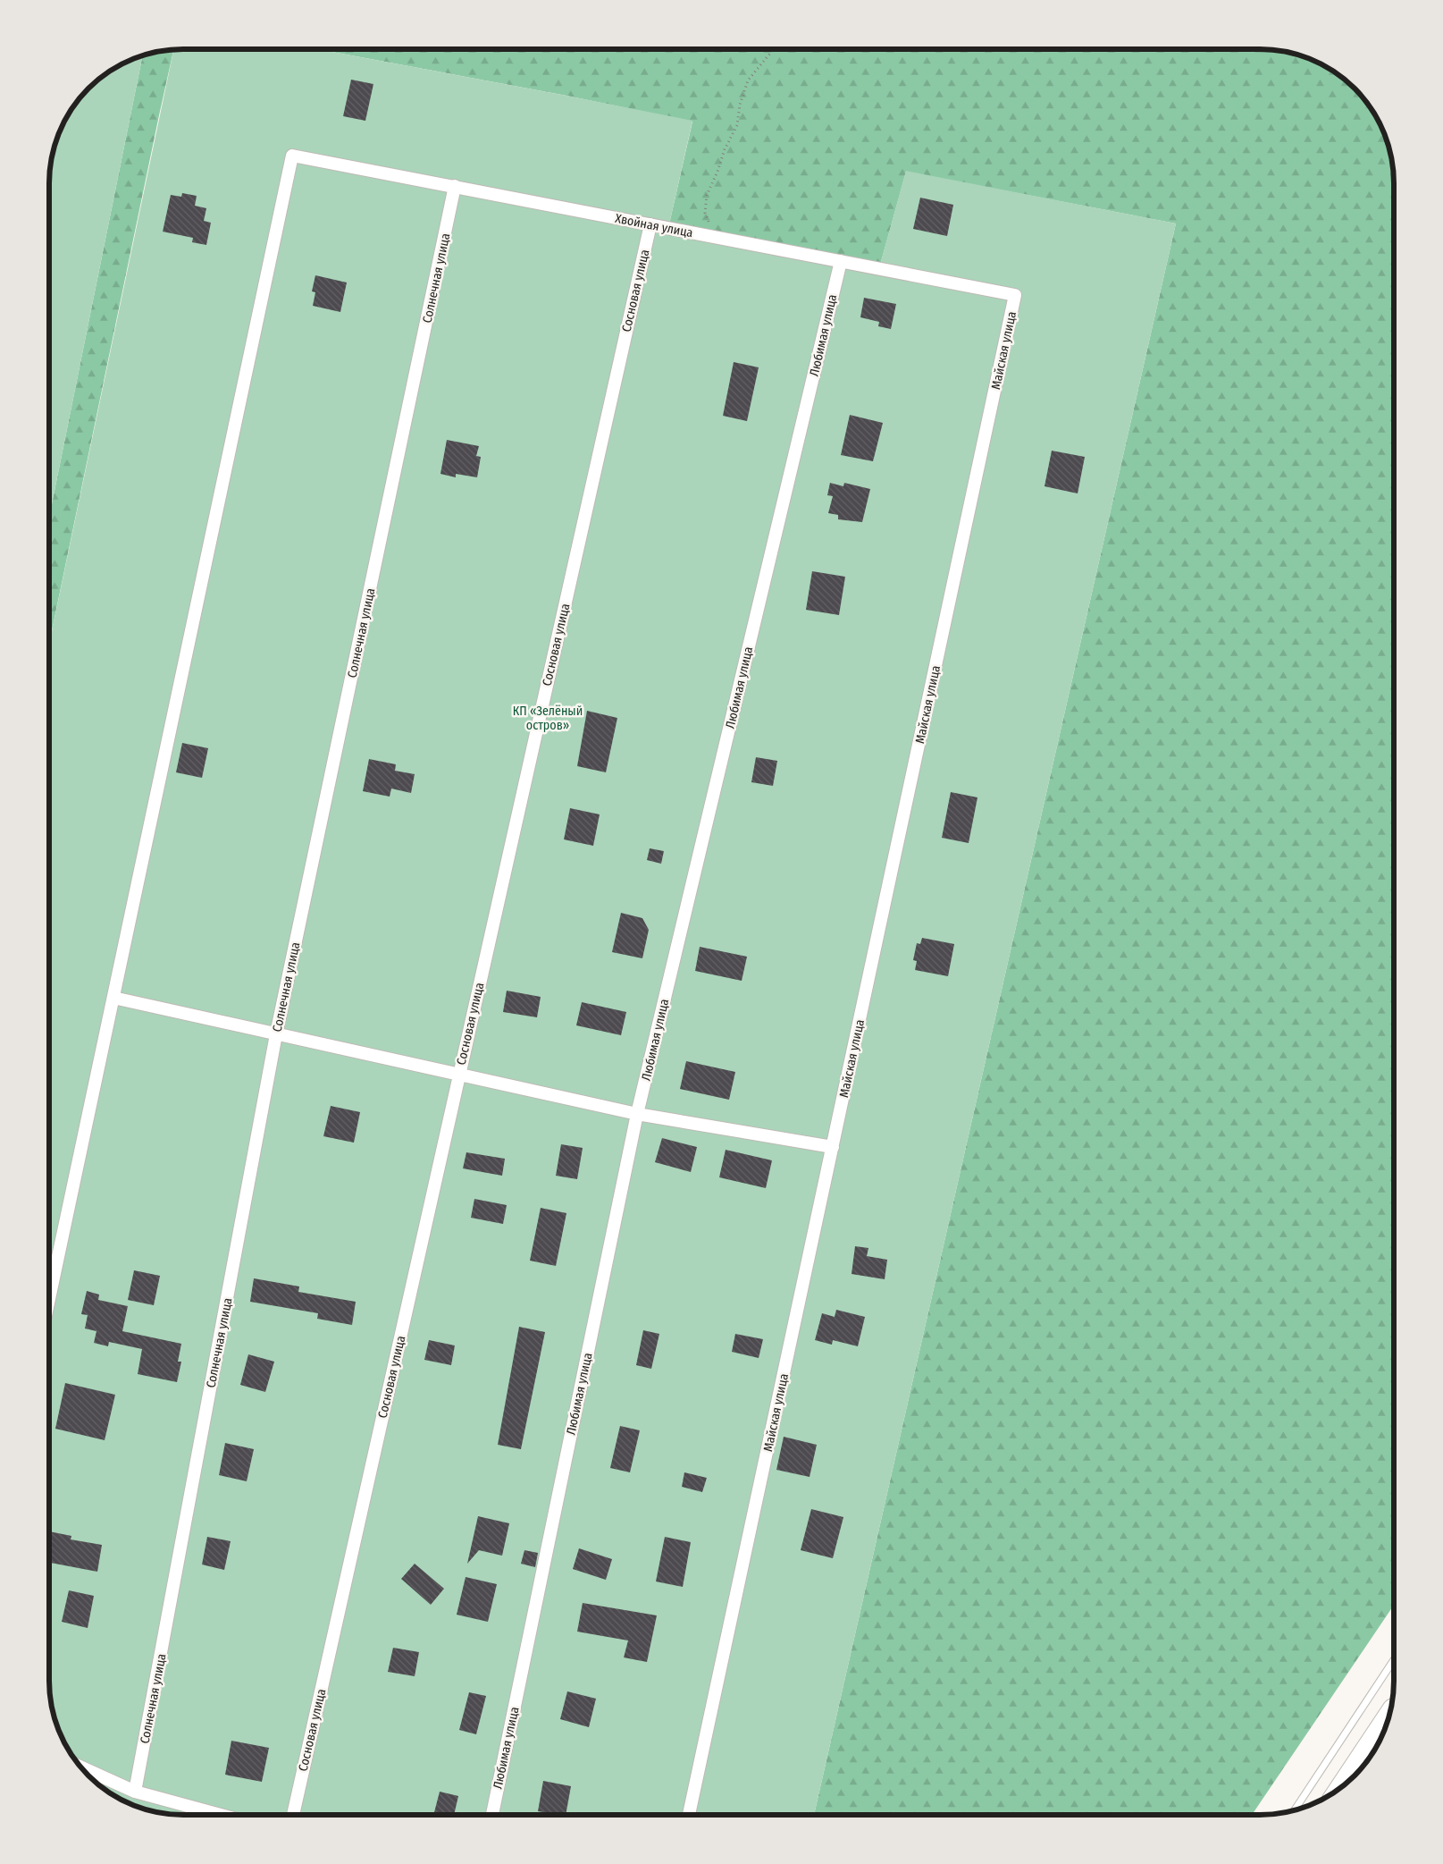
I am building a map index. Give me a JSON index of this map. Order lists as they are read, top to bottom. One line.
{"streets":{"street":["Хвойная улица","Солнечная улица","Сосновая улица","Любимая улица","Майская улица"]},"crossings":[["Хвойная улица","Солнечная улица"],["Хвойная улица","Сосновая улица"],["Хвойная улица","Любимая улица"],["Хвойная улица","Майская улица"]],"parks":["КП «Зелёный остров»"]}
